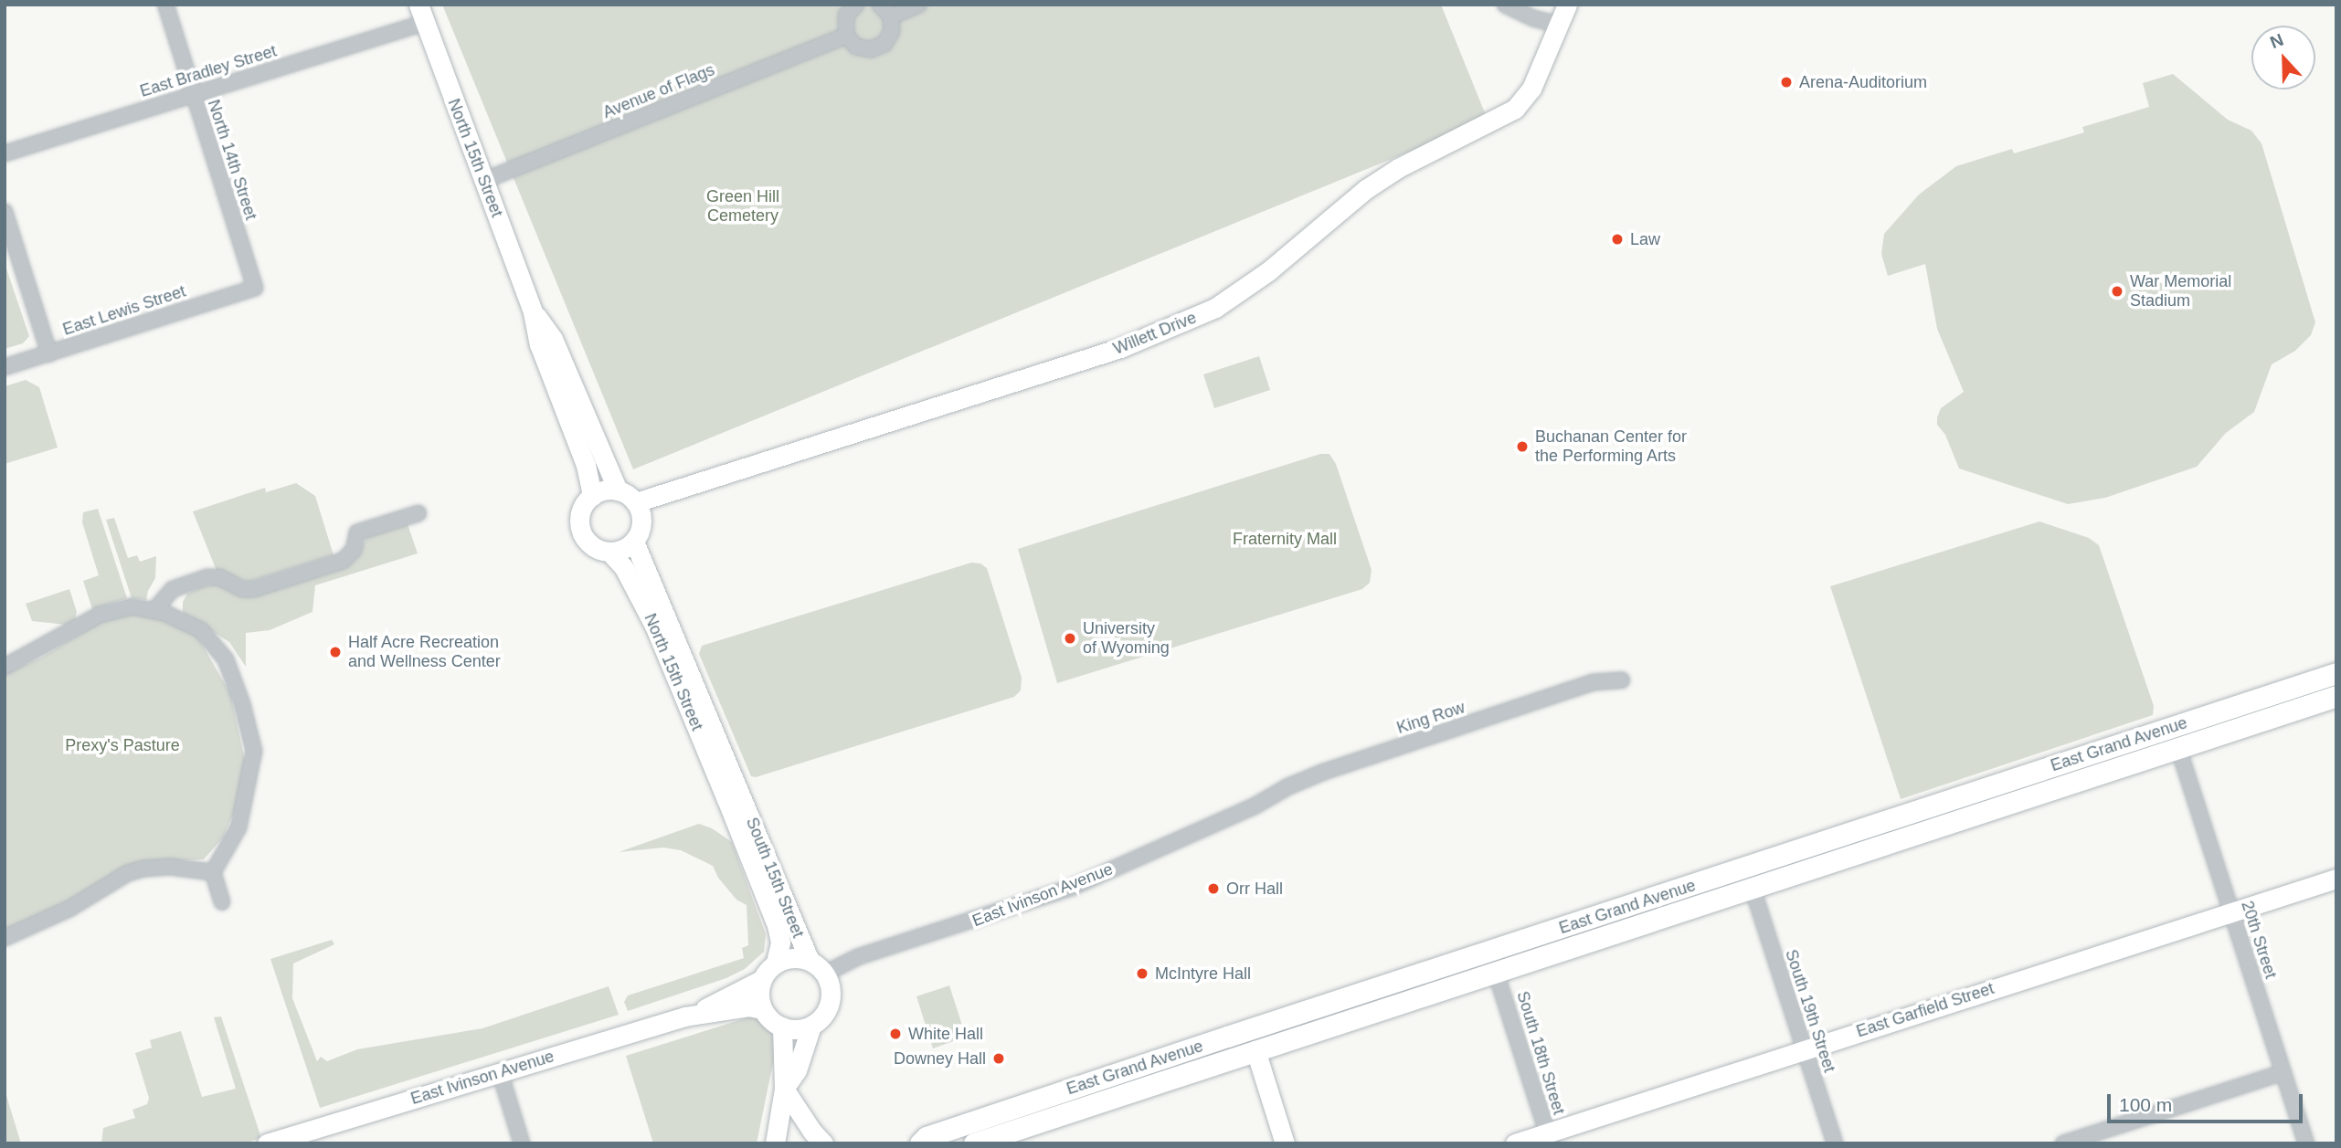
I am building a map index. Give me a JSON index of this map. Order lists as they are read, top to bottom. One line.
{"streets":{"main road":["East Grand Avenue"],"street":["East Bradley Street","Avenue of Flags","North 15th Street","North 14th Street","East Lewis Street","Willett Drive","King Row","South 15th Street","East Ivinson Avenue","20th Street","East Garfield Street","South 19th Street","South 18th Street"]},"crossings":[["East Bradley Street","North 15th Street"],["East Bradley Street","North 14th Street"],["Avenue of Flags","North 15th Street"],["North 15th Street","Willett Drive"],["North 15th Street","South 15th Street"],["North 14th Street","East Lewis Street"],["King Row","East Ivinson Avenue"],["East Grand Avenue","20th Street"],["East Grand Avenue","South 19th Street"],["East Grand Avenue","South 18th Street"],["South 15th Street","East Ivinson Avenue"],["20th Street","East Garfield Street"],["East Garfield Street","South 19th Street"],["East Garfield Street","South 18th Street"]],"parks":["Green Hill Cemetery","Fraternity Mall","Prexy's Pasture"],"places":["Arena-Auditorium","Law","War Memorial Stadium","Buchanan Center for the Performing Arts","University of Wyoming","Half Acre Recreation and Wellness Center","Orr Hall","McIntyre Hall","White Hall","Downey Hall"],"scale_bar":"100 m","north":"top"}
